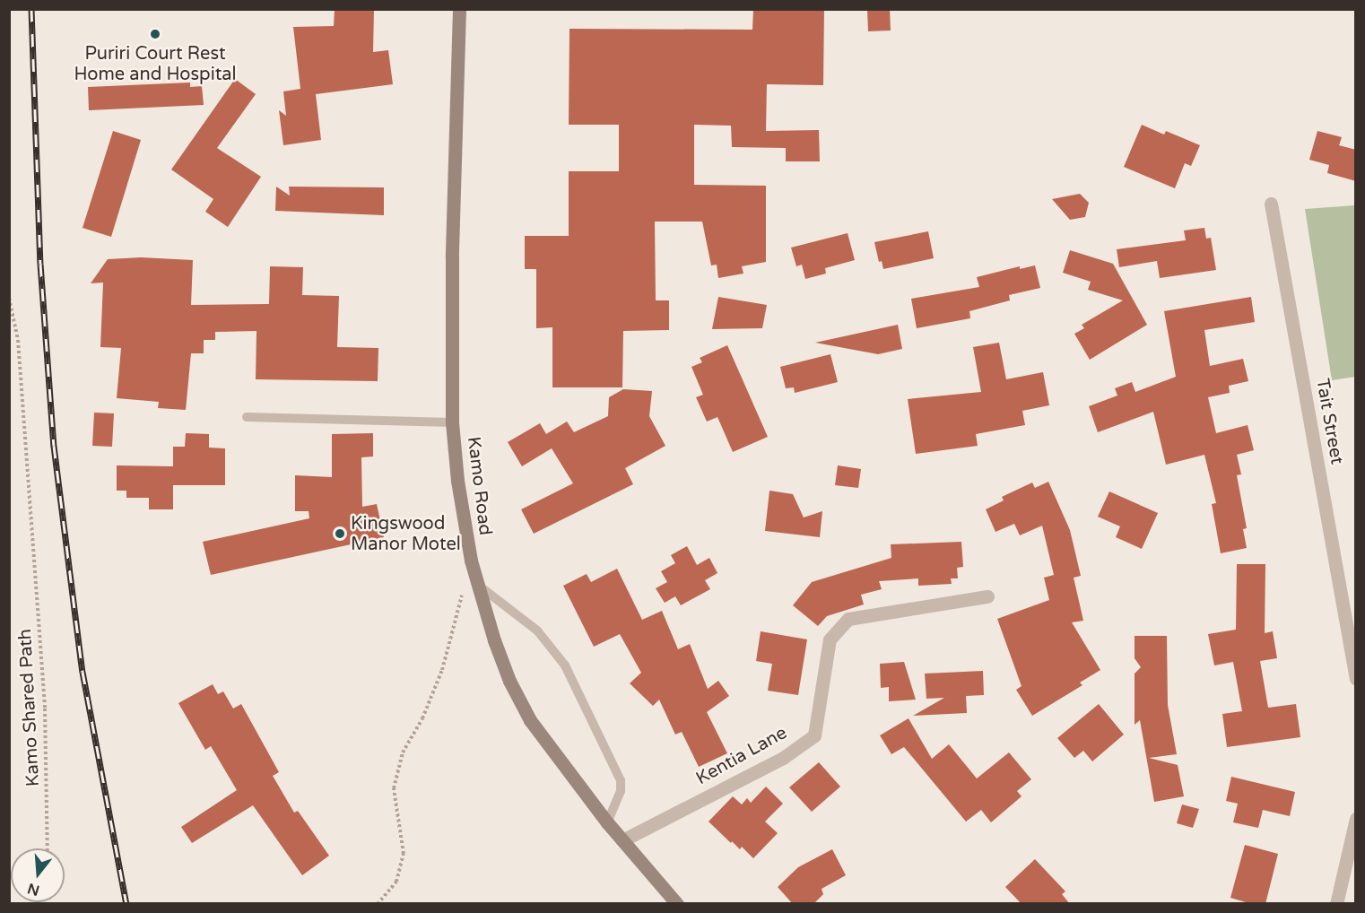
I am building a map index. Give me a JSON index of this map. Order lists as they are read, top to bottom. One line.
{"streets":{"main road":["Kamo Road"],"street":["Tait Street","Kentia Lane"],"path":["Kamo Shared Path"]},"crossings":[["Kamo Road","Kentia Lane"]],"places":["Puriri Court Rest Home and Hospital","Kingswood Manor Motel"],"north":"bottom"}
